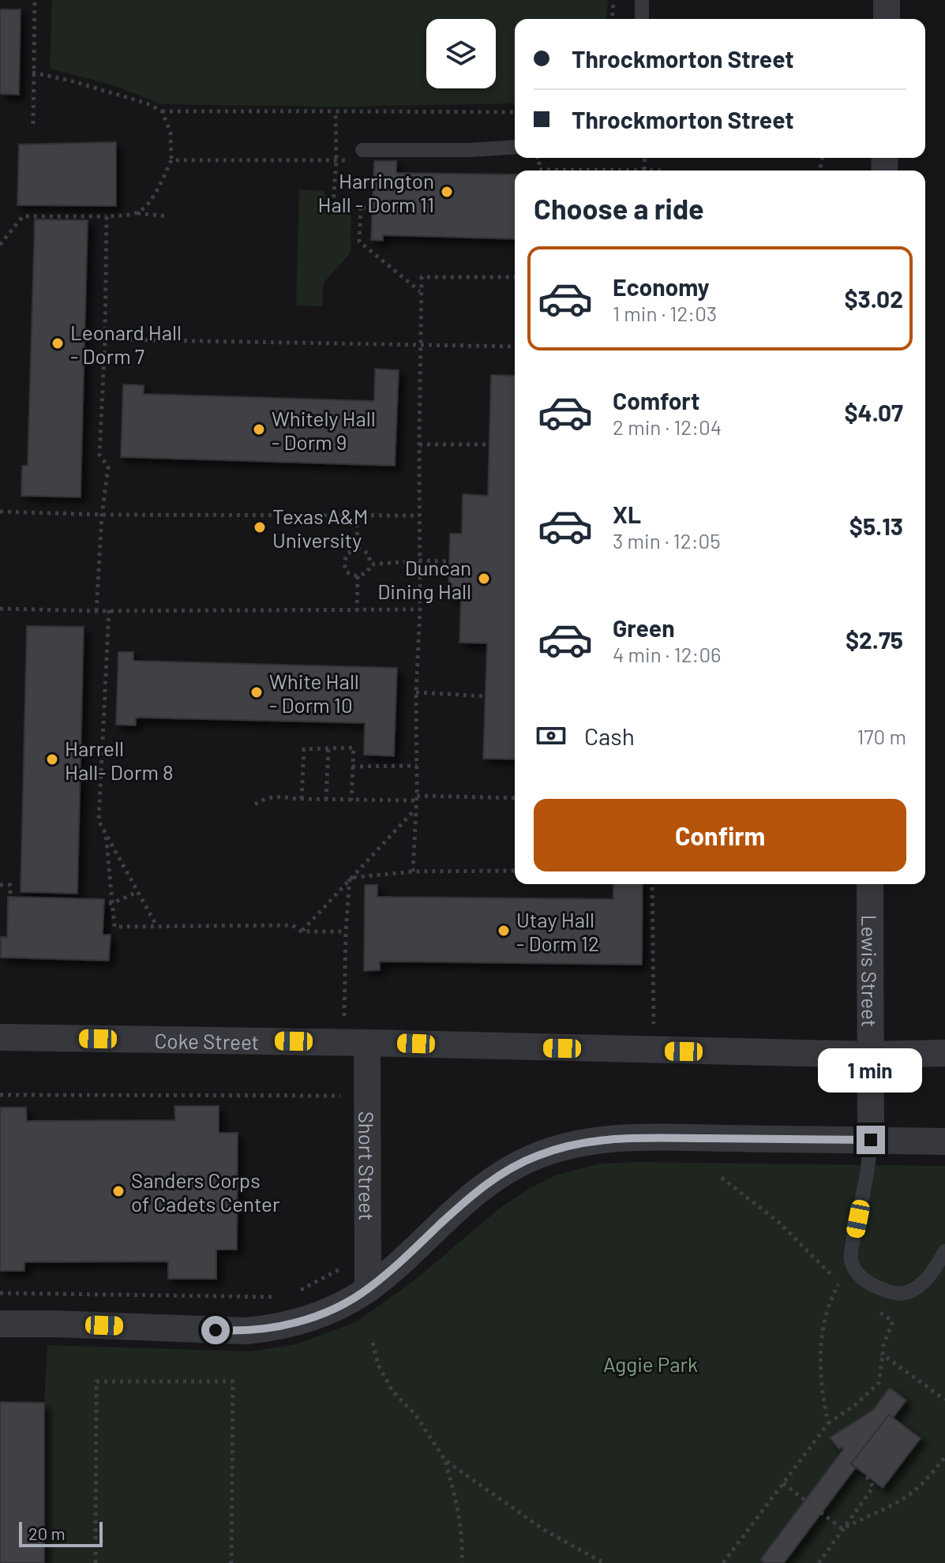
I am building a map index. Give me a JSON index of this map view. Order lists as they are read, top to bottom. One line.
{"streets":{"street":["Lewis Street","Coke Street","Short Street"]},"crossings":[["Lewis Street","Coke Street"],["Coke Street","Short Street"]],"parks":["Aggie Park"],"places":["Harrington Hall - Dorm 11","Leonard Hall - Dorm 7","Whitely Hall - Dorm 9","Texas A&M University","Duncan Dining Hall","White Hall - Dorm 10","Harrell Hall- Dorm 8","Utay Hall - Dorm 12","Sanders Corps of Cadets Center"],"scale_bar":"20 m","page":{"banner":["Throckmorton Street","Throckmorton Street"],"heading":"Choose a ride","list":[{"name":"Economy","note":"1 min · 12:03","value":"$3.02"},{"name":"Comfort","note":"2 min · 12:04","value":"$4.07"},{"name":"XL","note":"3 min · 12:05","value":"$5.13"},{"name":"Green","note":"4 min · 12:06","value":"$2.75"}],"pay":["Cash","170 m"],"buttons":"Confirm","bubble":"1 min","scale":"20 m"}}
